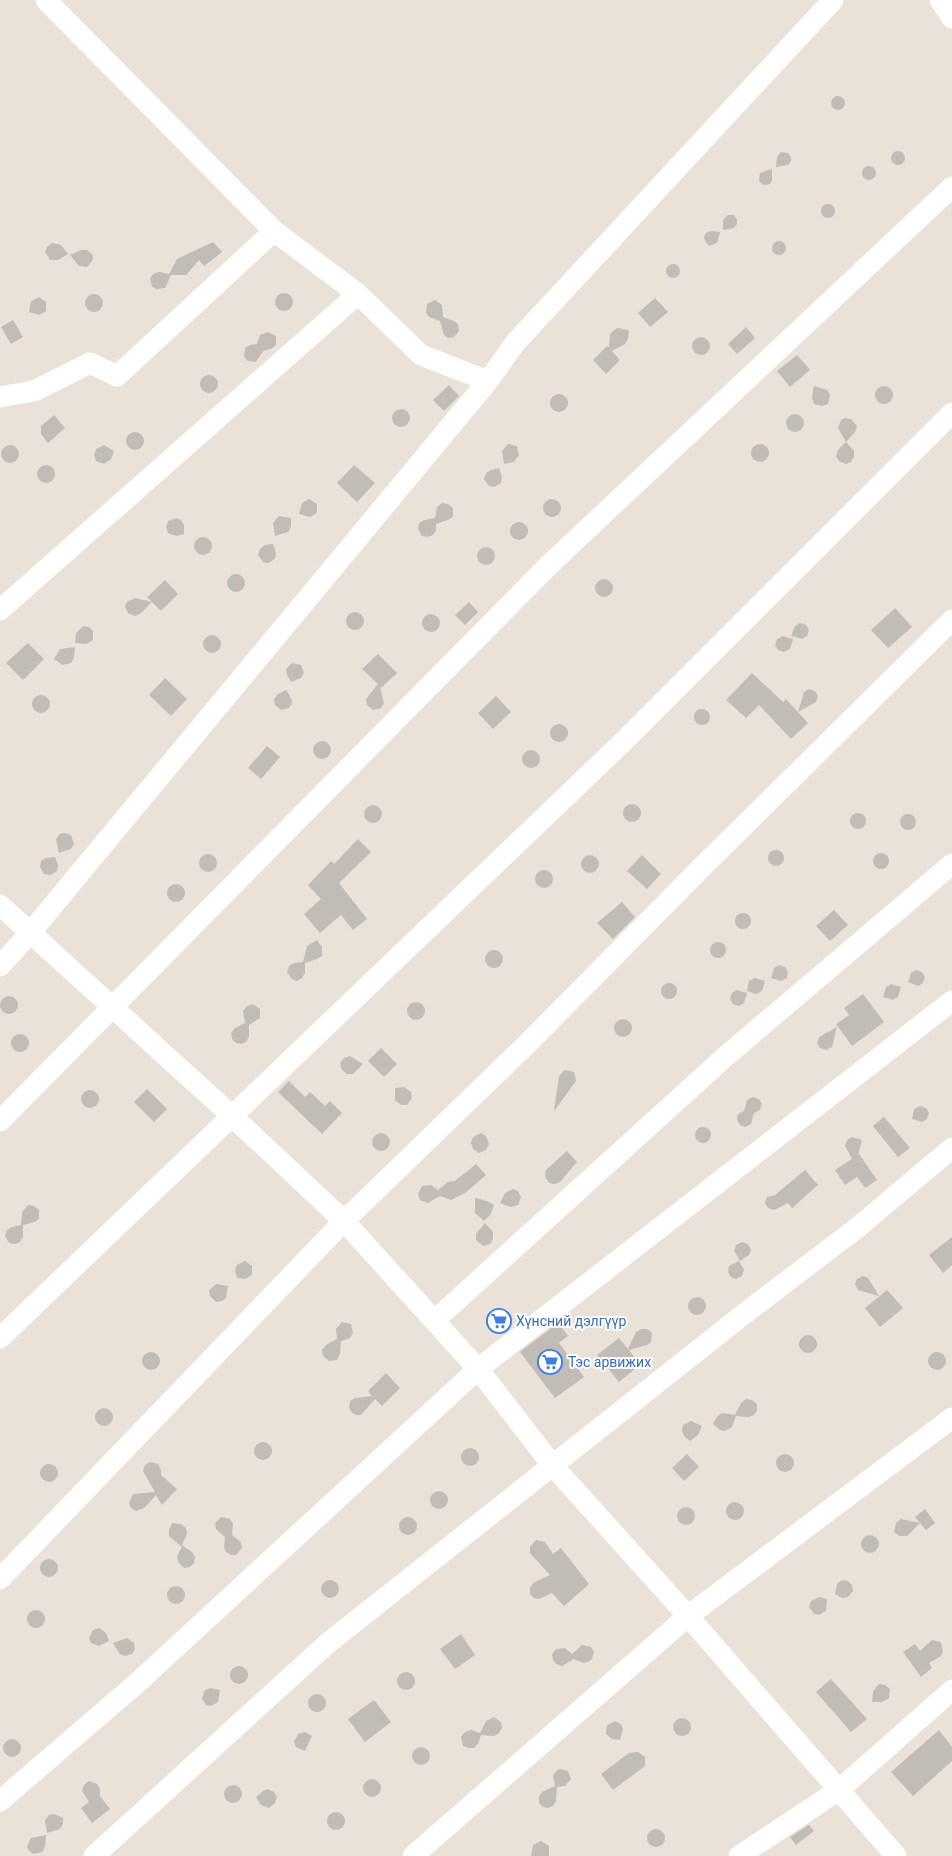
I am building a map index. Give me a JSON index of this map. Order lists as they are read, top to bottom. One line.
{"places":{"supermarket":["Хүнсний дэлгүүр","Тэс арвижих"]}}
